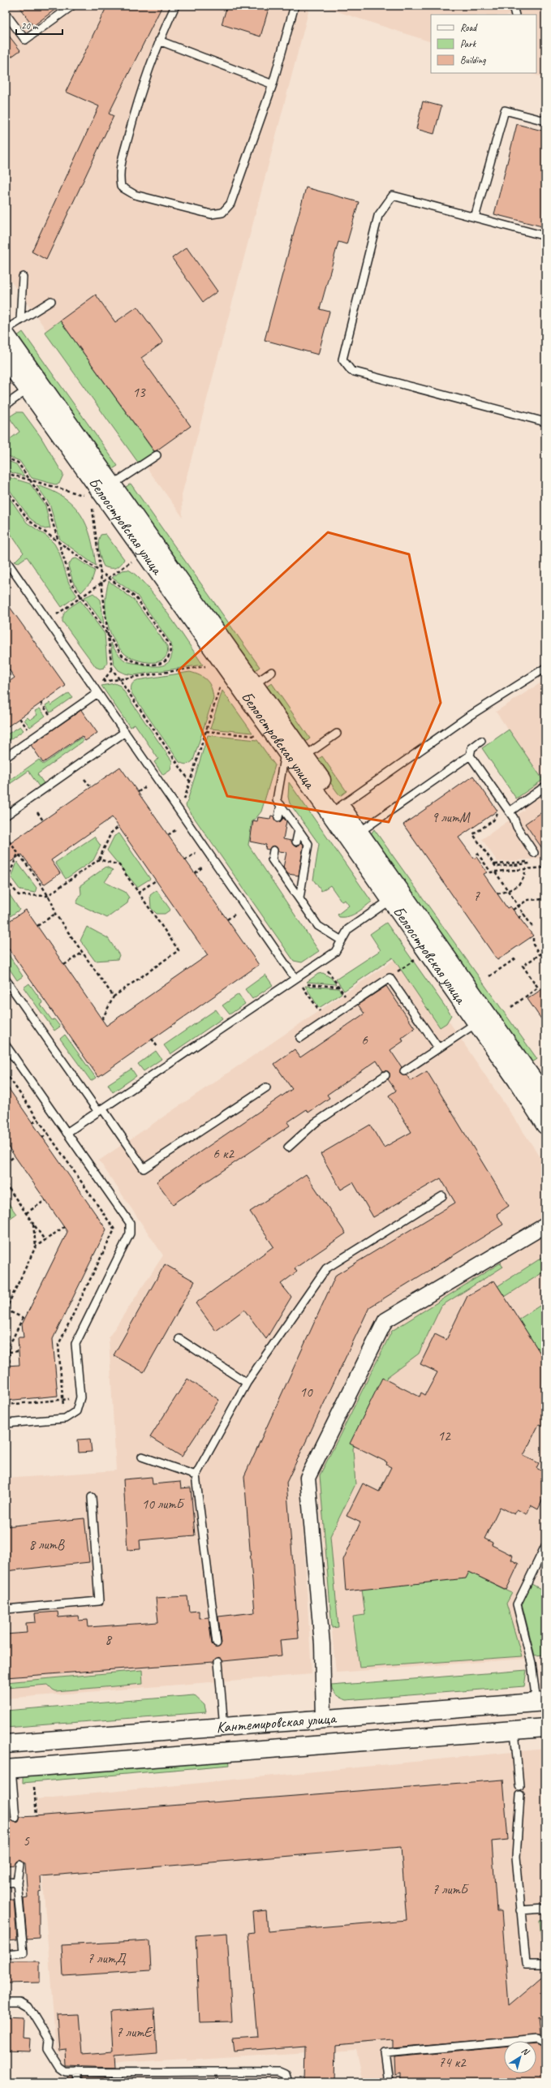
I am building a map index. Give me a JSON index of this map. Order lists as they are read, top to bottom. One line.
{"streets":{"main road":["Белоостровская улица","Кантемировская улица"]},"house_numbers":["13","9 литМ","7","6","6 к2","10","12","10 литБ","8 литВ","8","5","7 литБ","7 литД","7 литЕ","74 к2"],"legend":["Road","Park","Building"],"scale_bar":"20 m","north":"top right"}
